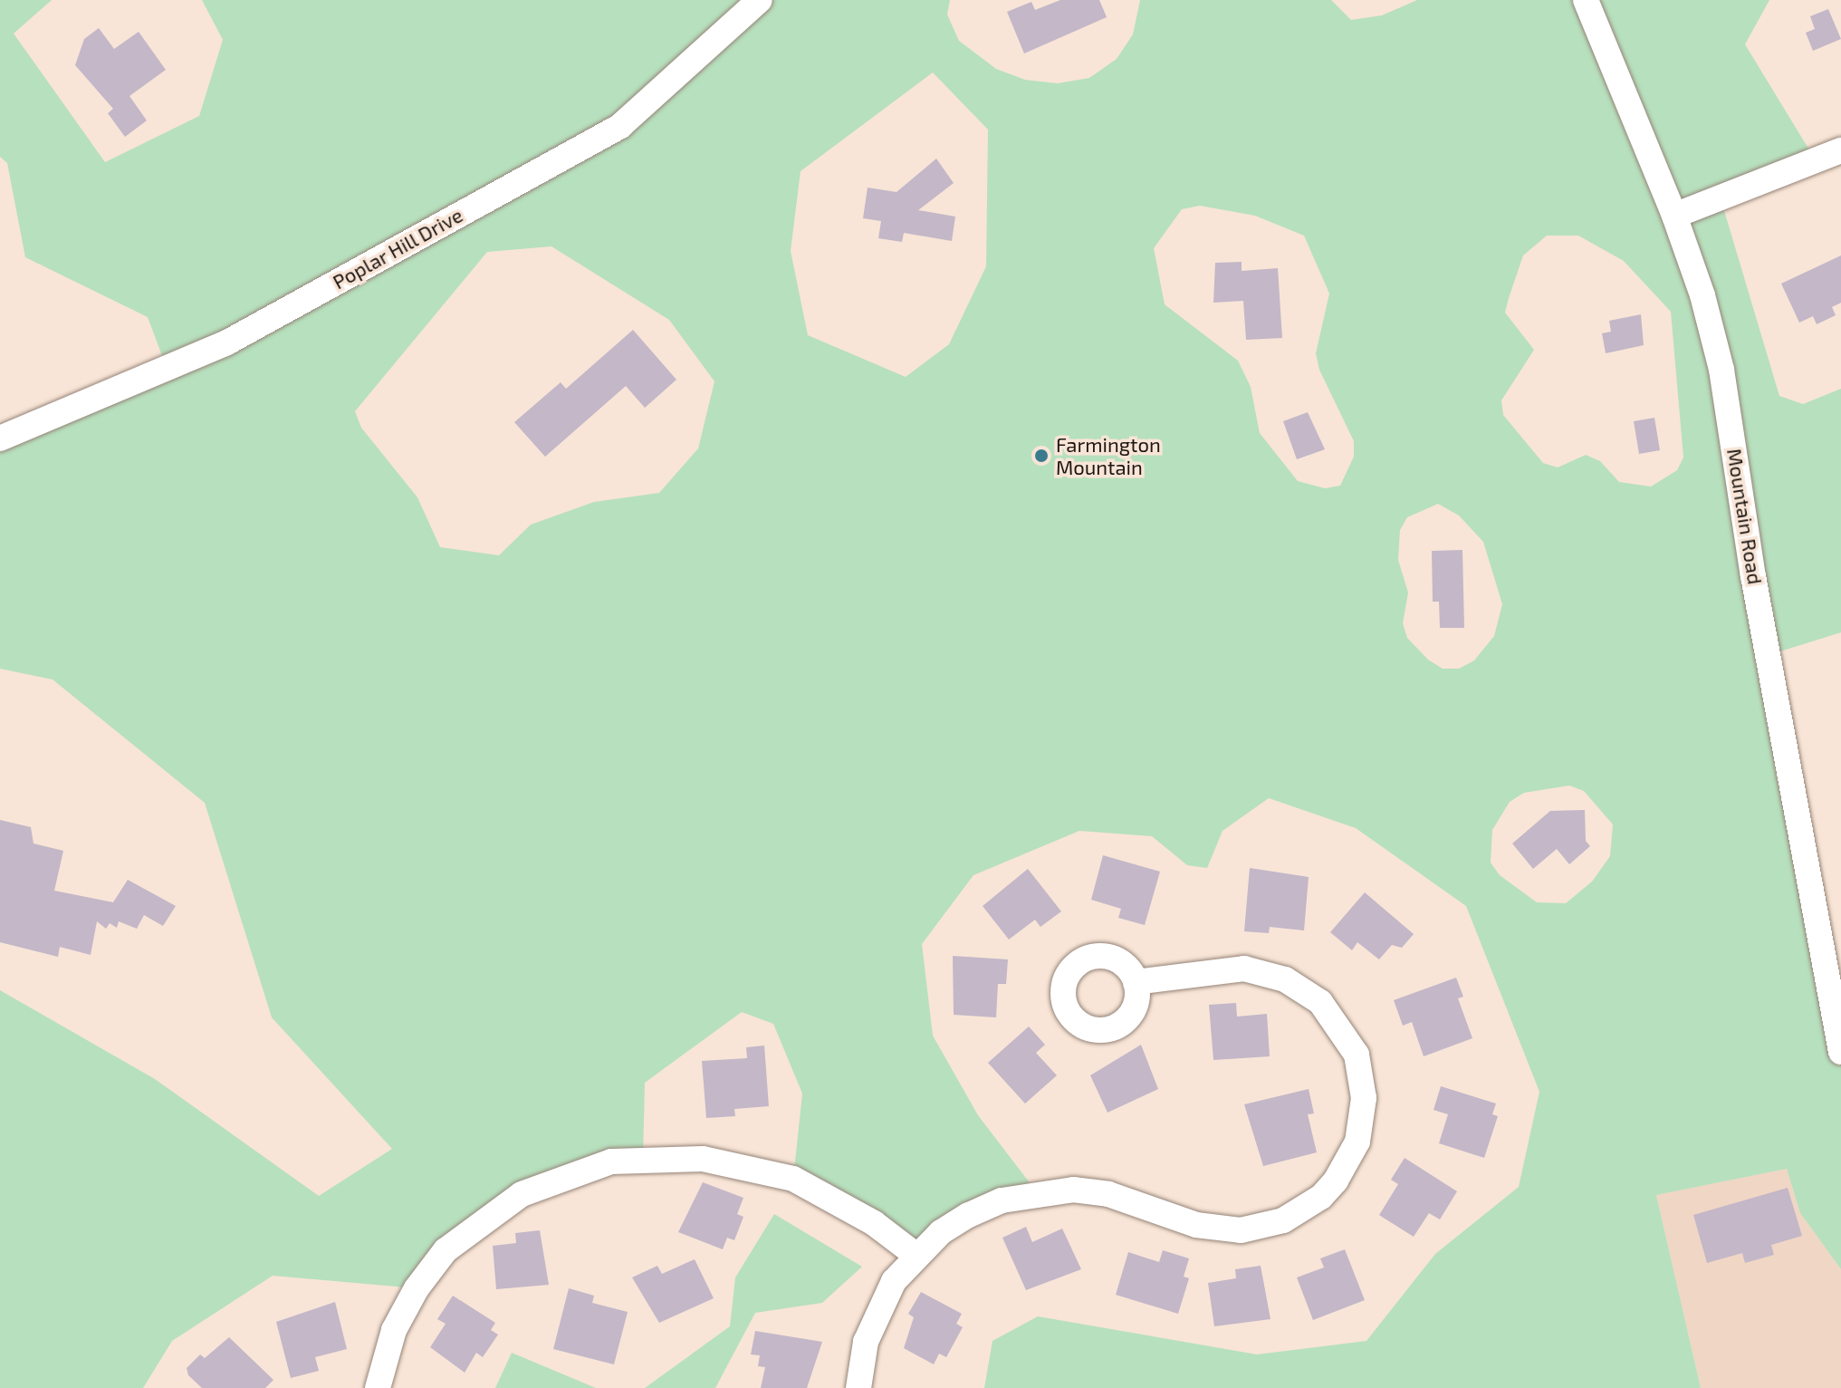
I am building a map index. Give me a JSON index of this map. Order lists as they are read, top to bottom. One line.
{"streets":{"street":["Poplar Hill Drive","Mountain Road"]},"places":["Farmington Mountain"]}
